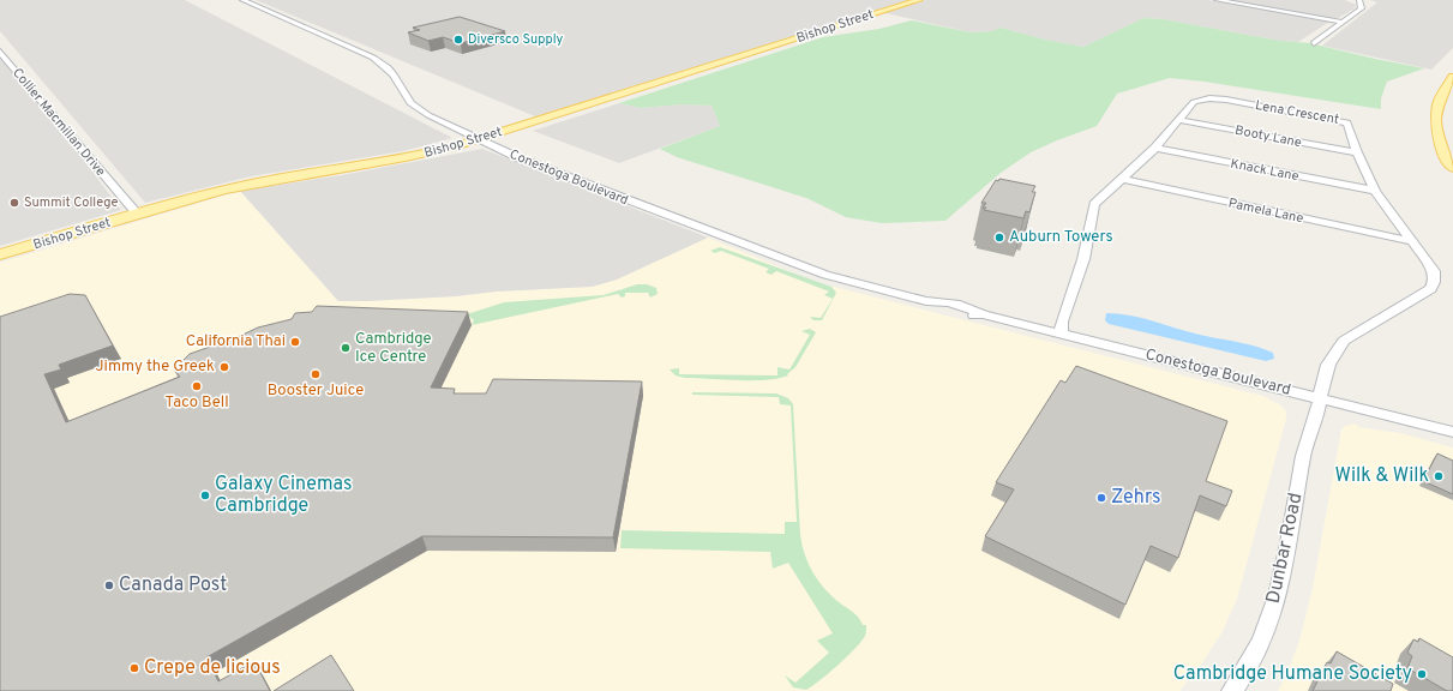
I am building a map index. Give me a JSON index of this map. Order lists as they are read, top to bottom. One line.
{"streets":{"main road":["Bishop Street"],"street":["Lena Crescent","Collier Macmillan Drive","Booty Lane","Knack Lane","Conestoga Boulevard","Pamela Lane","Dunbar Road"]},"crossings":[["Bishop Street","Collier Macmillan Drive"],["Bishop Street","Conestoga Boulevard"],["Lena Crescent","Booty Lane"],["Lena Crescent","Knack Lane"],["Lena Crescent","Conestoga Boulevard"],["Lena Crescent","Pamela Lane"],["Lena Crescent","Dunbar Road"],["Conestoga Boulevard","Dunbar Road"]],"places":["Diversco Supply","Summit College","Auburn Towers","California Thai","Cambridge Ice Centre","Jimmy the Greek","Booster Juice","Taco Bell","Wilk & Wilk","Galaxy Cinemas Cambridge","Zehrs","Canada Post","Crepe de licious","Cambridge Humane Society"]}
